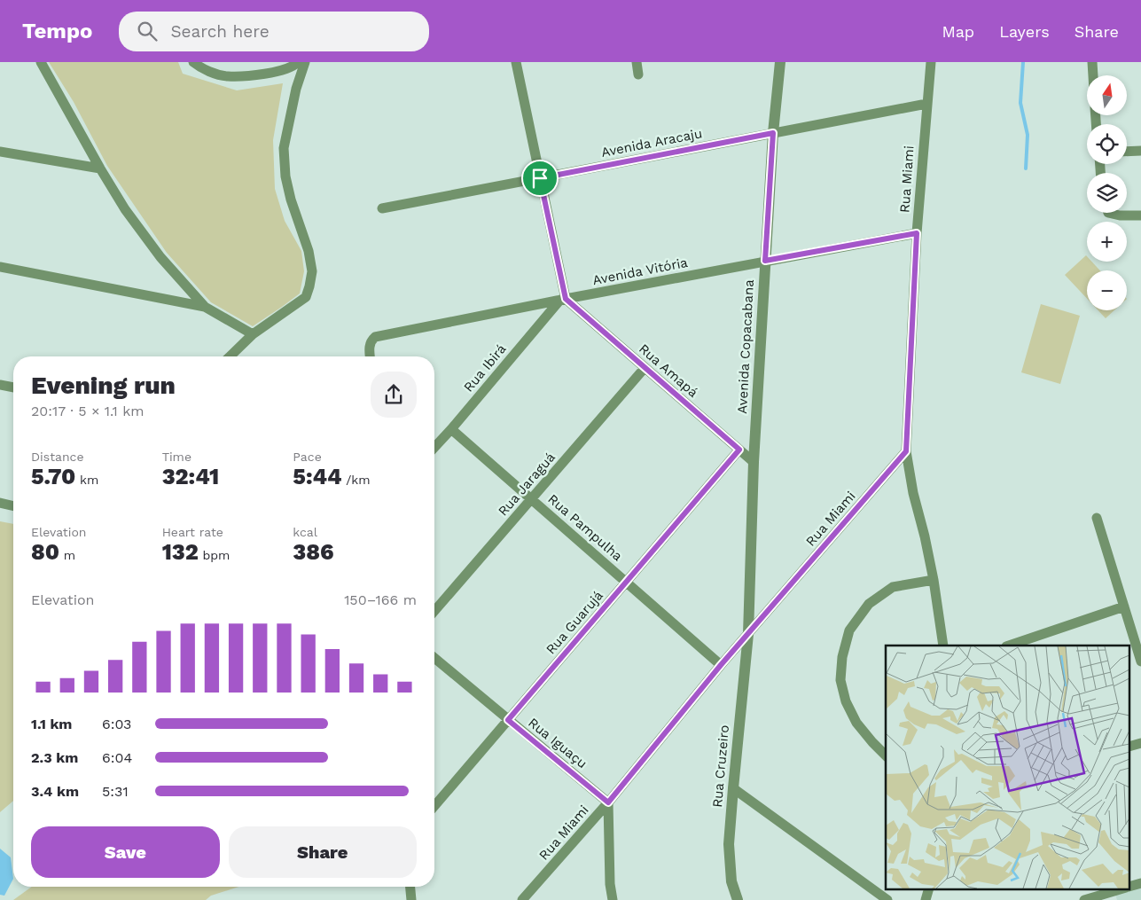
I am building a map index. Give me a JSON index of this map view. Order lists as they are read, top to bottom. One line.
{"streets":{"street":["Avenida Aracaju","Rua Miami","Avenida Vitória","Avenida Copacabana","Rua Ibirá","Rua Amapá","Rua Jaraguá","Rua Pampulha","Rua Guarujá","Rua Iguaçu","Rua Cruzeiro"]},"crossings":[["Avenida Aracaju","Rua Miami"],["Avenida Aracaju","Avenida Copacabana"],["Rua Miami","Avenida Vitória"],["Rua Miami","Avenida Copacabana"],["Rua Miami","Rua Pampulha"],["Rua Miami","Rua Iguaçu"],["Rua Miami","Rua Cruzeiro"],["Avenida Vitória","Avenida Copacabana"],["Avenida Vitória","Rua Ibirá"],["Avenida Vitória","Rua Amapá"],["Avenida Copacabana","Rua Amapá"],["Avenida Copacabana","Rua Cruzeiro"],["Rua Ibirá","Rua Amapá"],["Rua Ibirá","Rua Pampulha"],["Rua Amapá","Rua Jaraguá"],["Rua Amapá","Rua Guarujá"],["Rua Jaraguá","Rua Pampulha"],["Rua Pampulha","Rua Guarujá"],["Rua Guarujá","Rua Iguaçu"]],"north":"top","page":{"header":"Tempo","search":"Search here","nav":["Map","Layers","Share"],"map_buttons":["+","−"],"heading":["Evening run","20:17 · 5 × 1.1 km"],"stats":[["Distance","5.70 km"],["Time","32:41"],["Pace","5:44 /km"],["Elevation","80 m"],["Heart rate","132 bpm"],["kcal","386"]],"chart":["Elevation","150–166 m"],"list":[{"name":"1.1 km","note":"6:03"},{"name":"2.3 km","note":"6:04"},{"name":"3.4 km","note":"5:31"}],"buttons":["Save","Share"]}}
